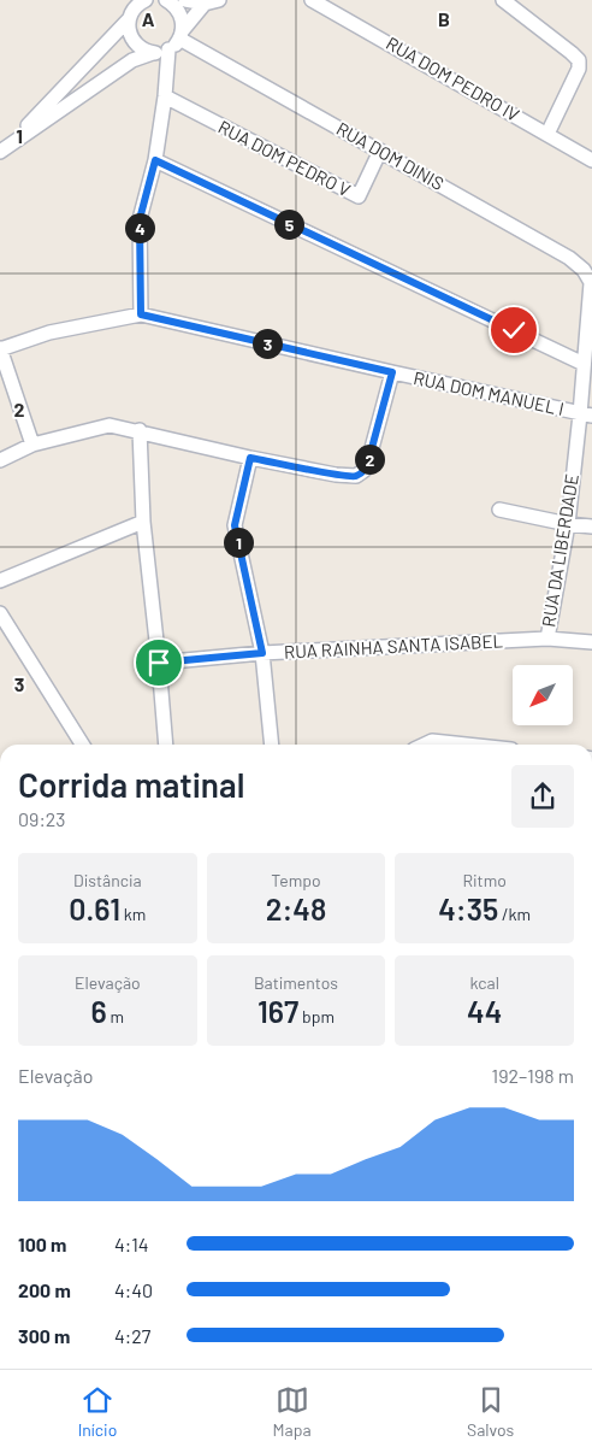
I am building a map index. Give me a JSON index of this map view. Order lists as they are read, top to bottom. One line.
{"streets":{"street":["RUA DOM PEDRO IV","RUA DOM DINIS","RUA DOM PEDRO V","RUA DOM MANUEL I","RUA DA LIBERDADE","RUA RAINHA SANTA ISABEL"]},"crossings":[["RUA DOM DINIS","RUA DOM PEDRO V"],["RUA DOM DINIS","RUA DA LIBERDADE"],["RUA DOM MANUEL I","RUA DA LIBERDADE"],["RUA DA LIBERDADE","RUA RAINHA SANTA ISABEL"]],"north":"bottom left","page":{"pins":["5","4","3","2","1"],"heading":["Corrida matinal","09:23"],"stats":[["Distância","0.61 km"],["Tempo","2:48"],["Ritmo","4:35 /km"],["Elevação","6 m"],["Batimentos","167 bpm"],["kcal","44"]],"chart":["Elevação","192–198 m"],"list":[{"name":"100 m","note":"4:14"},{"name":"200 m","note":"4:40"},{"name":"300 m","note":"4:27"}],"tabs":["Início","Mapa","Salvos"]},"grid":{"columns":["A","B"],"rows":["1","2","3"]}}
